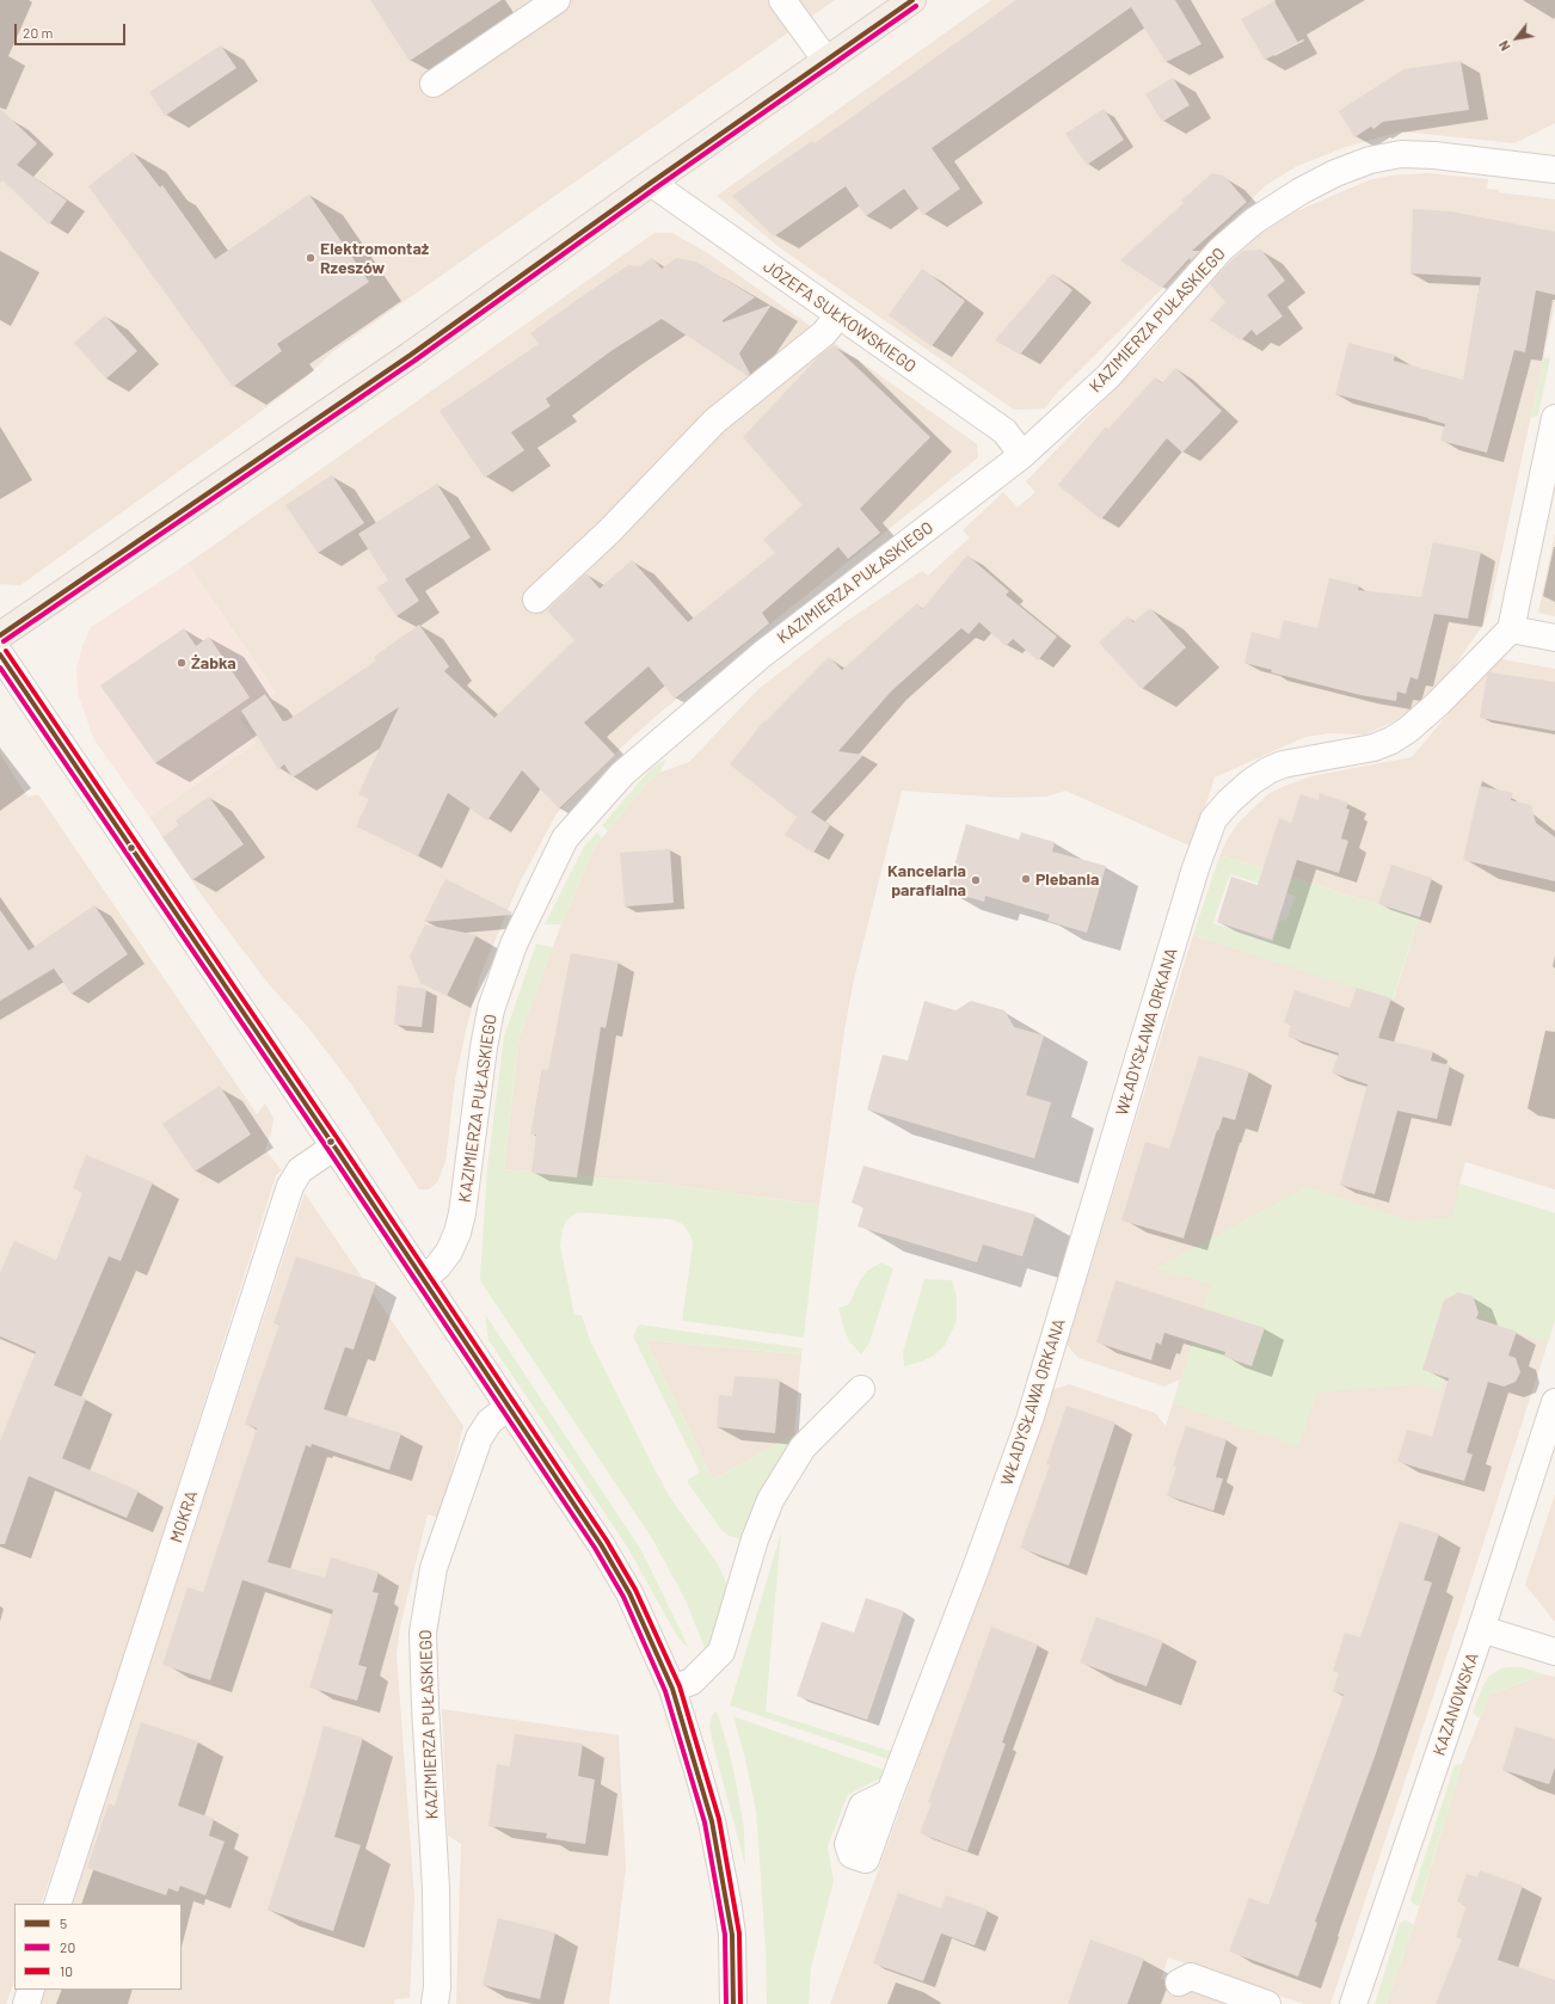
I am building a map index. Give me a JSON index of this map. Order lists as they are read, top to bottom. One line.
{"streets":{"street":["JÓZEFA SUŁKOWSKIEGO","KAZIMIERZA PUŁASKIEGO","WŁADYSŁAWA ORKANA","MOKRA","KAZANOWSKA"]},"crossings":[["JÓZEFA SUŁKOWSKIEGO","KAZIMIERZA PUŁASKIEGO"]],"places":["Elektromontaż Rzeszów","Żabka","Plebania","Kancelaria parafialna"],"lines":["transit line 5","transit line 20","transit line 10"],"legend":["5","20","10"],"scale_bar":"20 m","north":"bottom left"}
